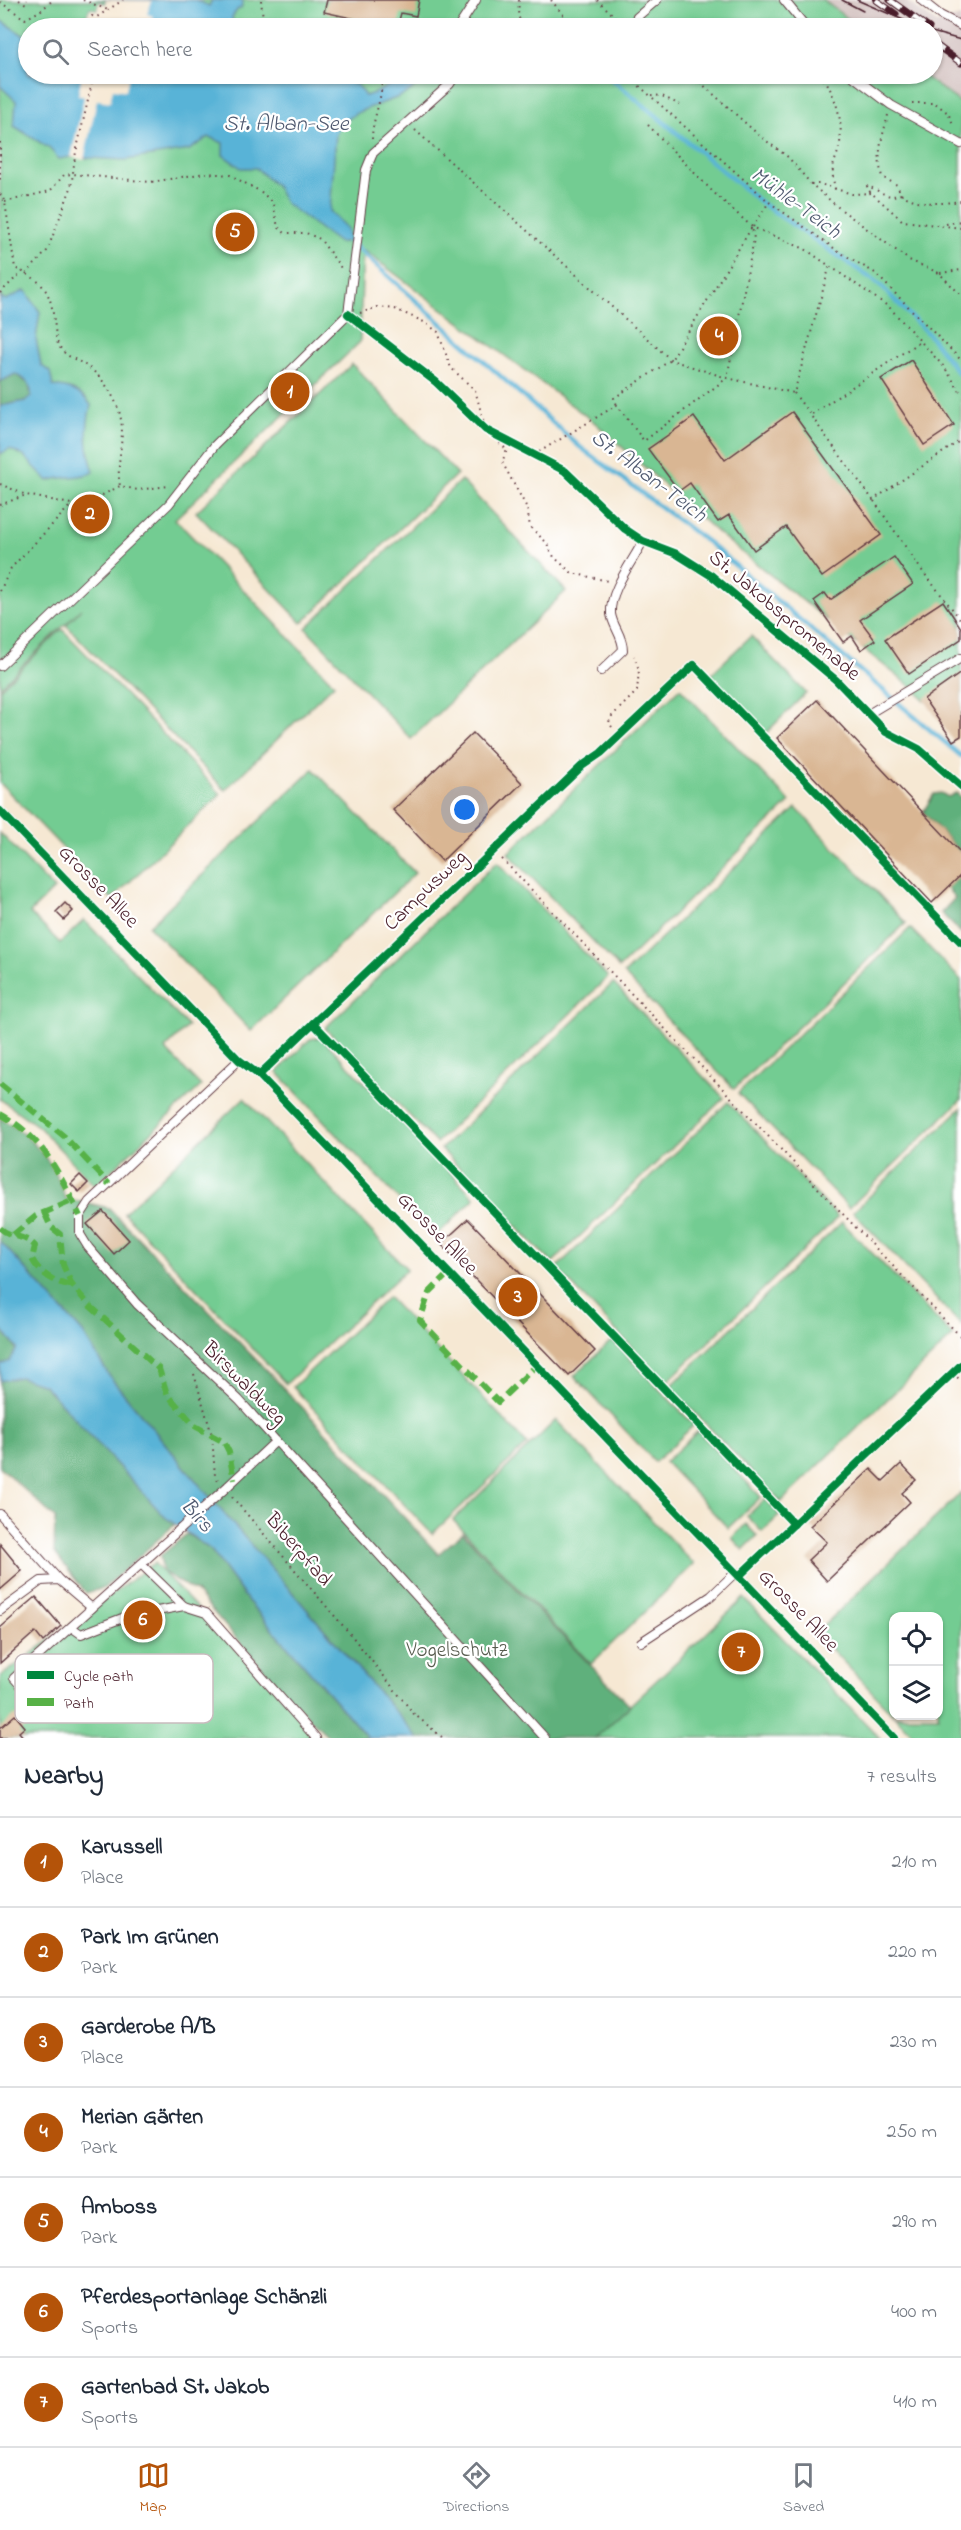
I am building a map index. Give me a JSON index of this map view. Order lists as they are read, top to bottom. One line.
{"streets":{"lane":["Grosse Allee","Campusweg","Birswaldweg"],"path":["Biberpfad"],"cycle path":["St. Jakobspromenade"]},"crossings":[["Grosse Allee","Campusweg"],["Grosse Allee","Birswaldweg"],["Birswaldweg","Biberpfad"]],"water":["St. Alban-See","Mühle-Teich","St. Alban-Teich","Birs"],"parks":["Vogelschutz"],"legend":["Cycle path","Path"],"page":{"search":"Search here","pins":["5","4","1","2","3","6","7"],"heading":["Nearby","7 results"],"list":[{"mark":"1","name":"Karussell","note":"Place","value":"210 m"},{"mark":"2","name":"Park Im Grünen","note":"Park","value":"220 m"},{"mark":"3","name":"Garderobe A/B","note":"Place","value":"230 m"},{"mark":"4","name":"Merian Gärten","note":"Park","value":"250 m"},{"mark":"5","name":"Amboss","note":"Park","value":"290 m"},{"mark":"6","name":"Pferdesportanlage Schänzli","note":"Sports","value":"400 m"},{"mark":"7","name":"Gartenbad St. Jakob","note":"Sports","value":"410 m"}],"nav":["Map","Directions","Saved"]}}
